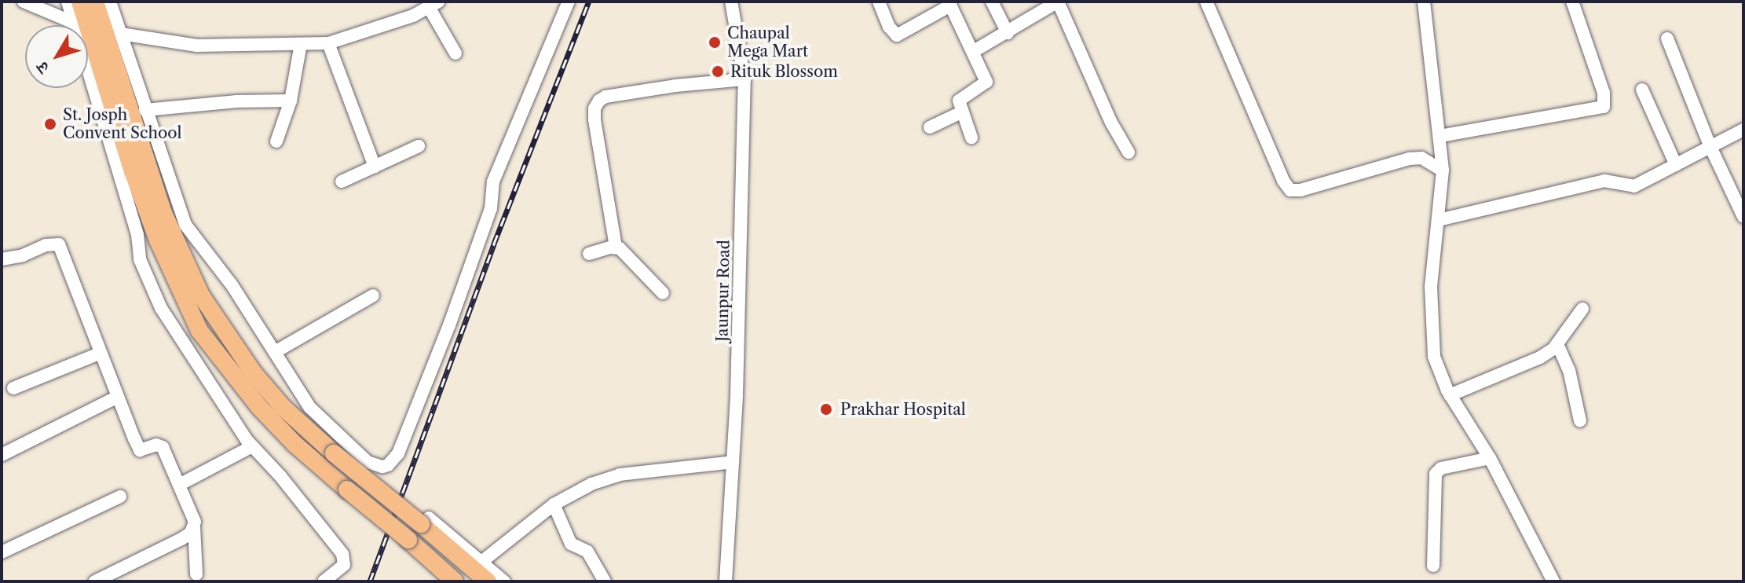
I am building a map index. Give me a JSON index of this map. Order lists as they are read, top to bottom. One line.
{"streets":{"street":["Jaunpur Road"]},"places":["Chaupal Mega Mart","Rituk Blossom","St. Josph Convent School","Prakhar Hospital"],"north":"bottom left"}
